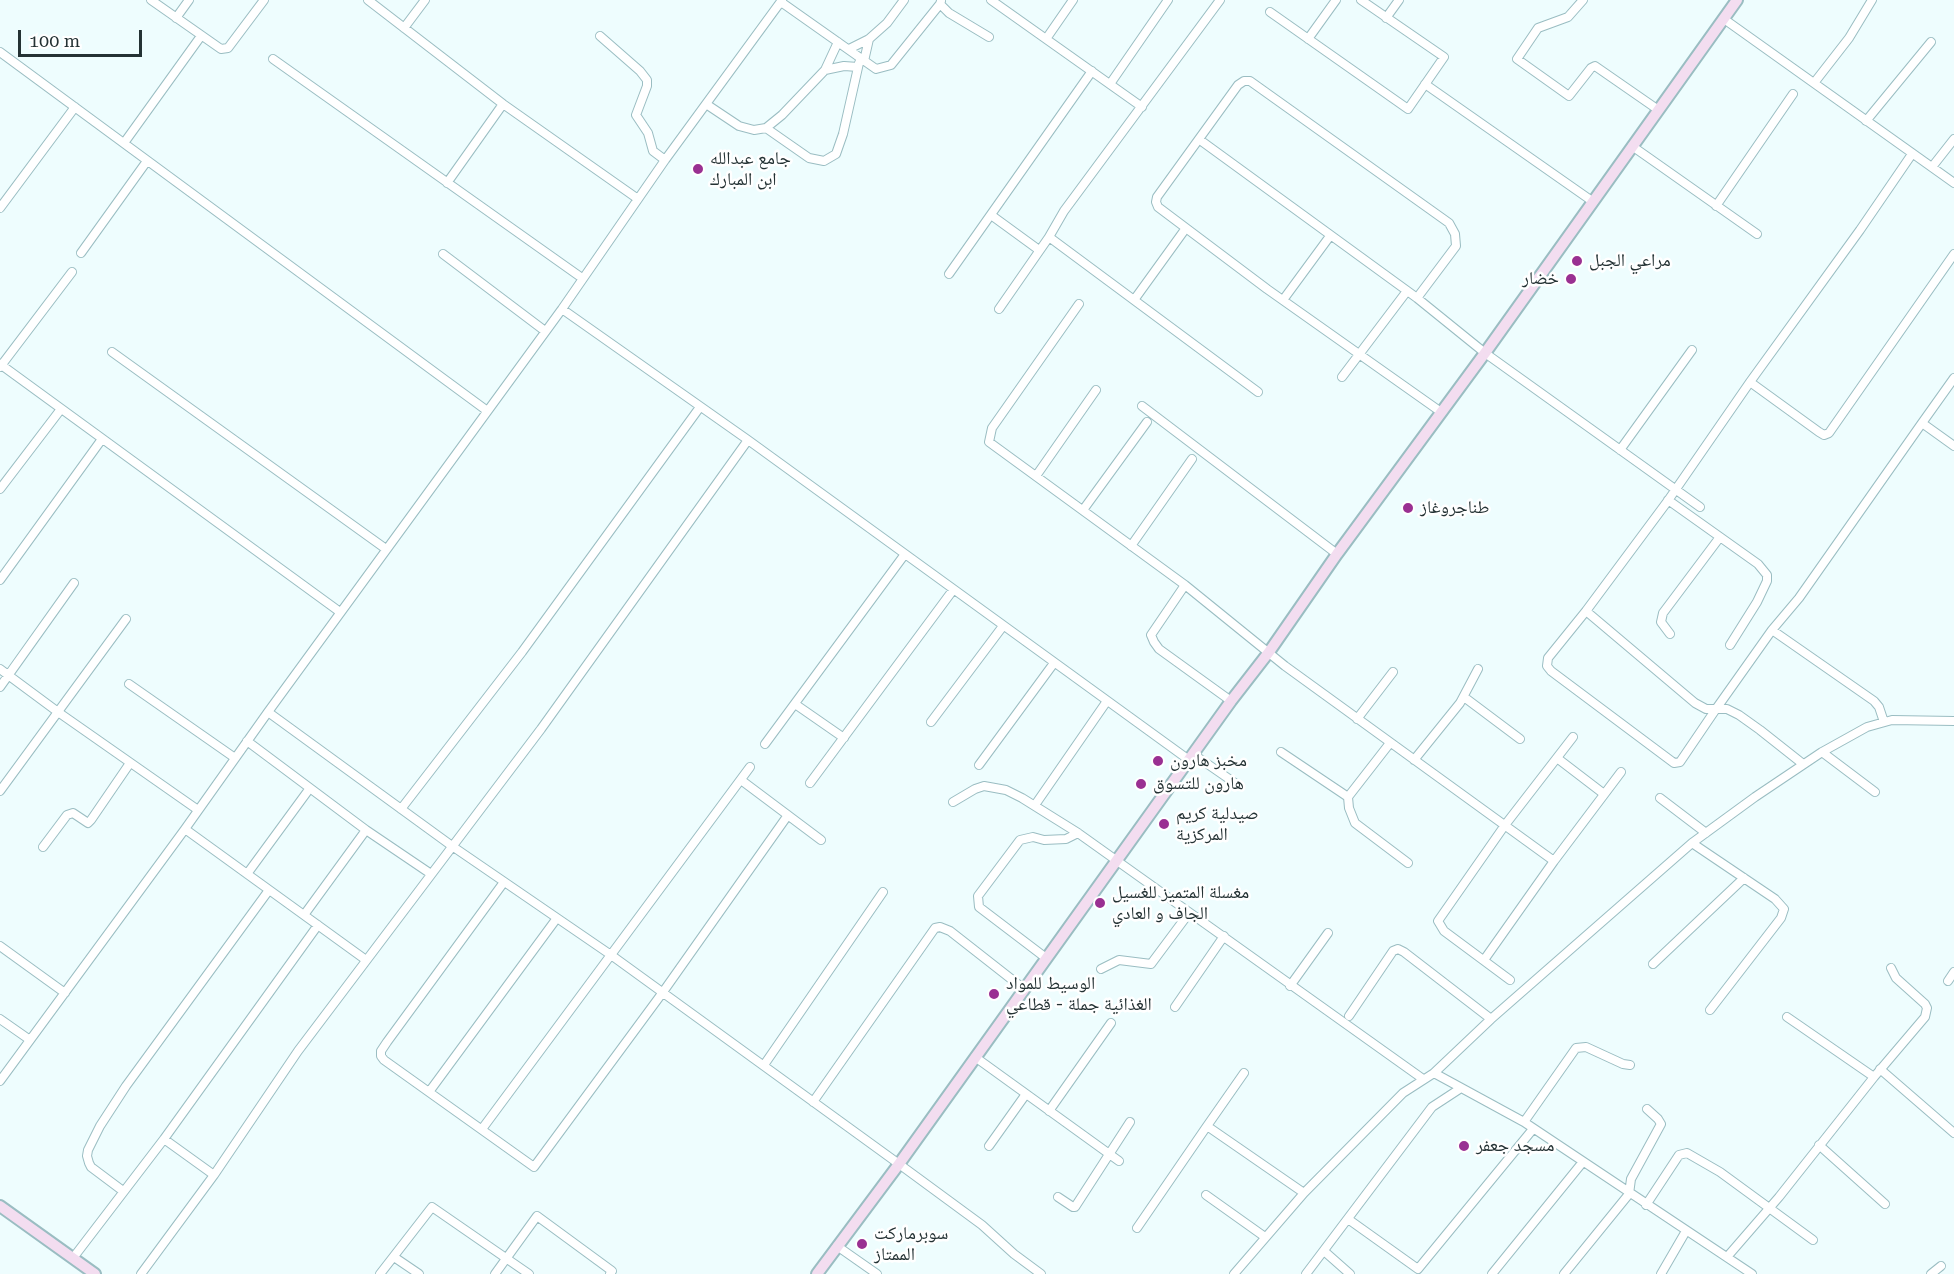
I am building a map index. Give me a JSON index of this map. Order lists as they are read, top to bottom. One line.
{"places":["جامع عبدالله ابن المبارك","مراعي الجبل","خضار","طناجروغاز","مخبز هارون","هارون للتسوق","صيدلية كريم المركزية","مغسلة المتميز للغسيل الجاف و العادي","الوسيط للمواد الغذائية جملة - قطاعي","مسجد جعفر","سوبرماركت الممتاز"],"scale_bar":"100 m"}
